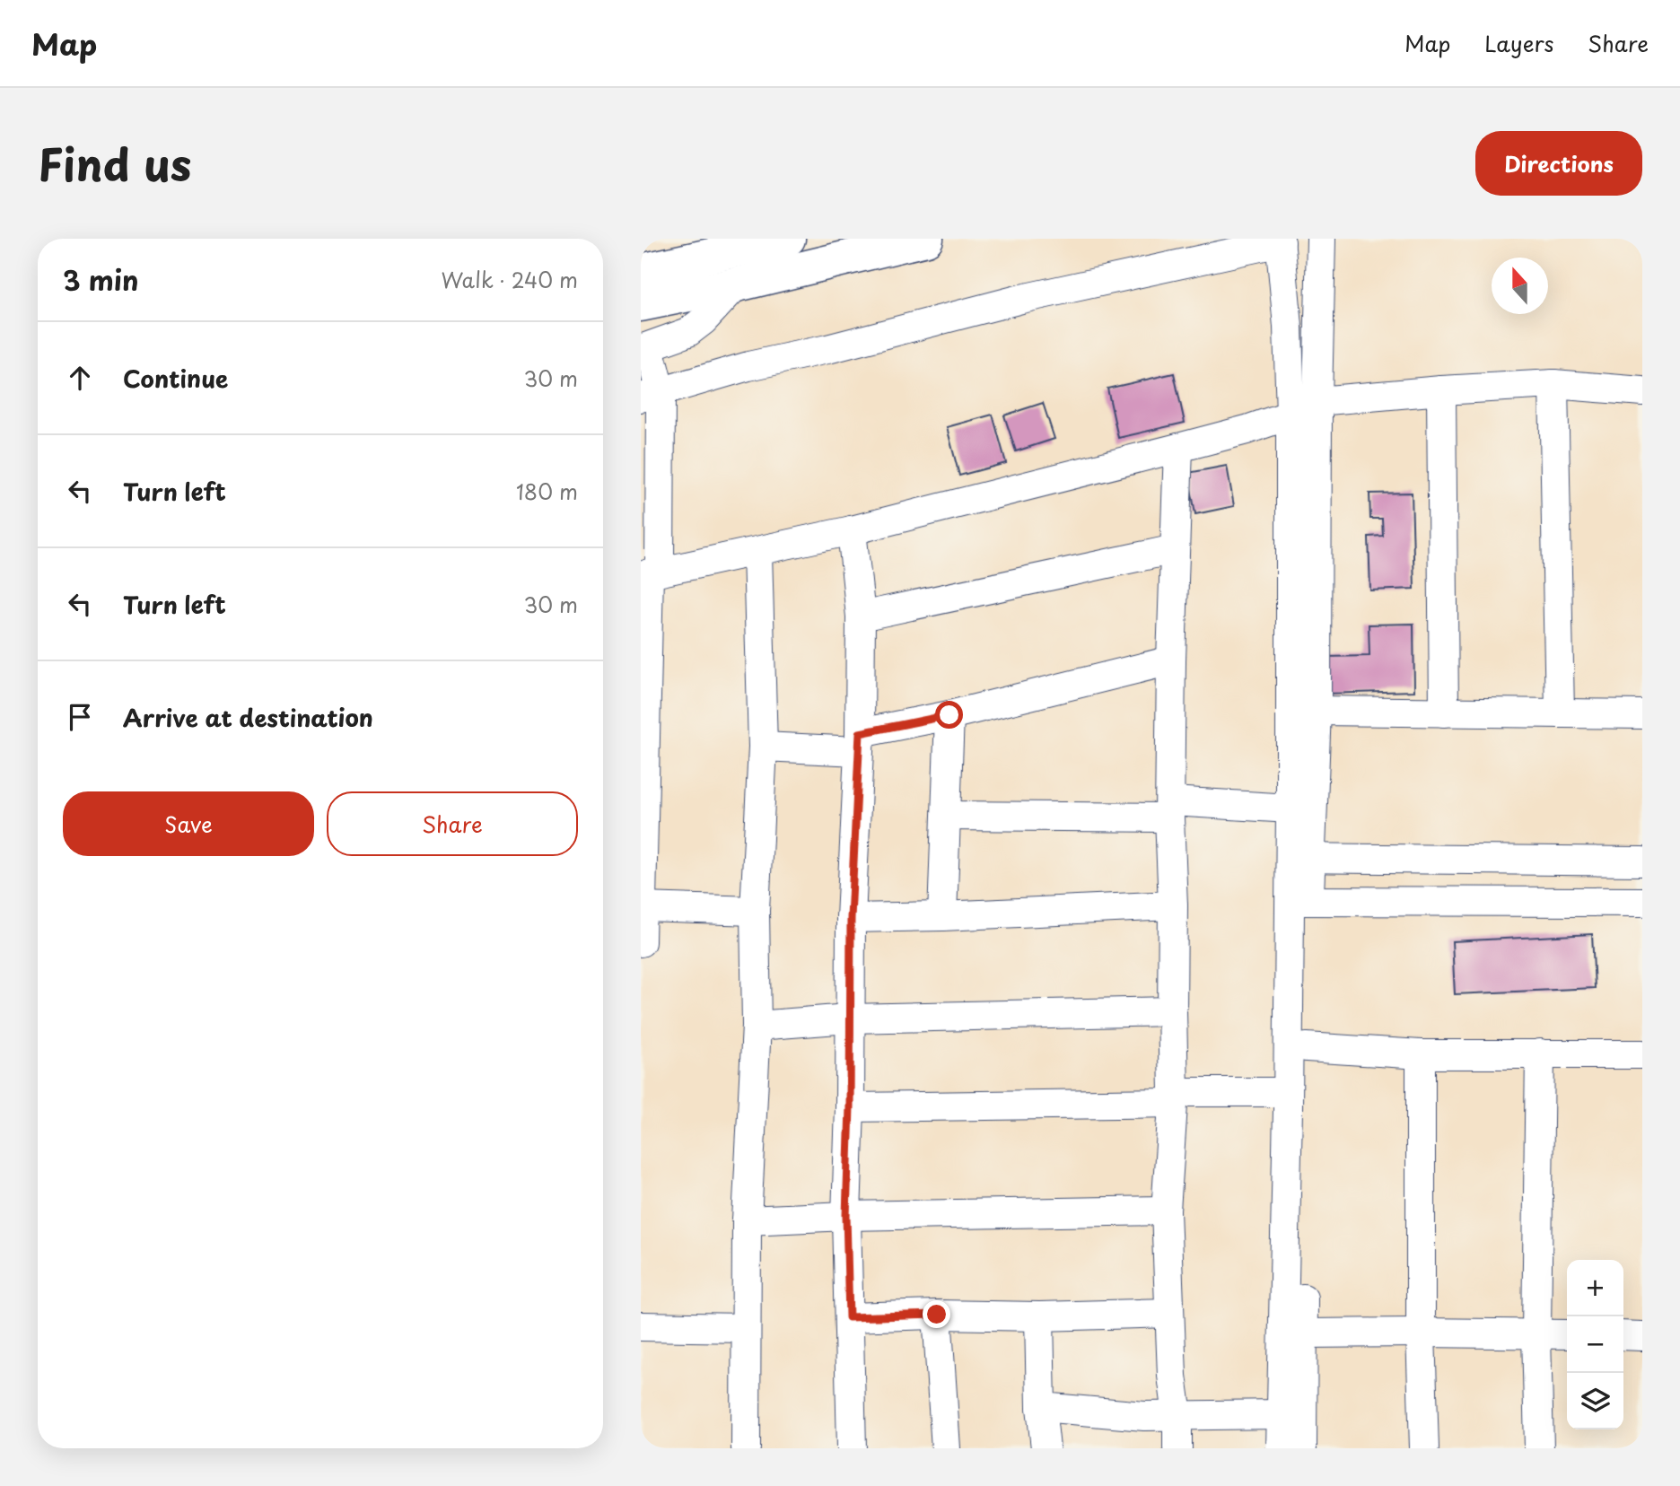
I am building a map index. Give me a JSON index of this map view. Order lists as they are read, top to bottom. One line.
{"north":"top","page":{"header":"Map","nav":["Map","Layers","Share"],"title":"Find us","buttons":["Directions",["Save","Share"]],"heading":["3 min","Walk · 240 m"],"list":[["Continue","30 m"],["Turn left","180 m"],["Turn left","30 m"],"Arrive at destination"],"map_buttons":["+","−"]}}
